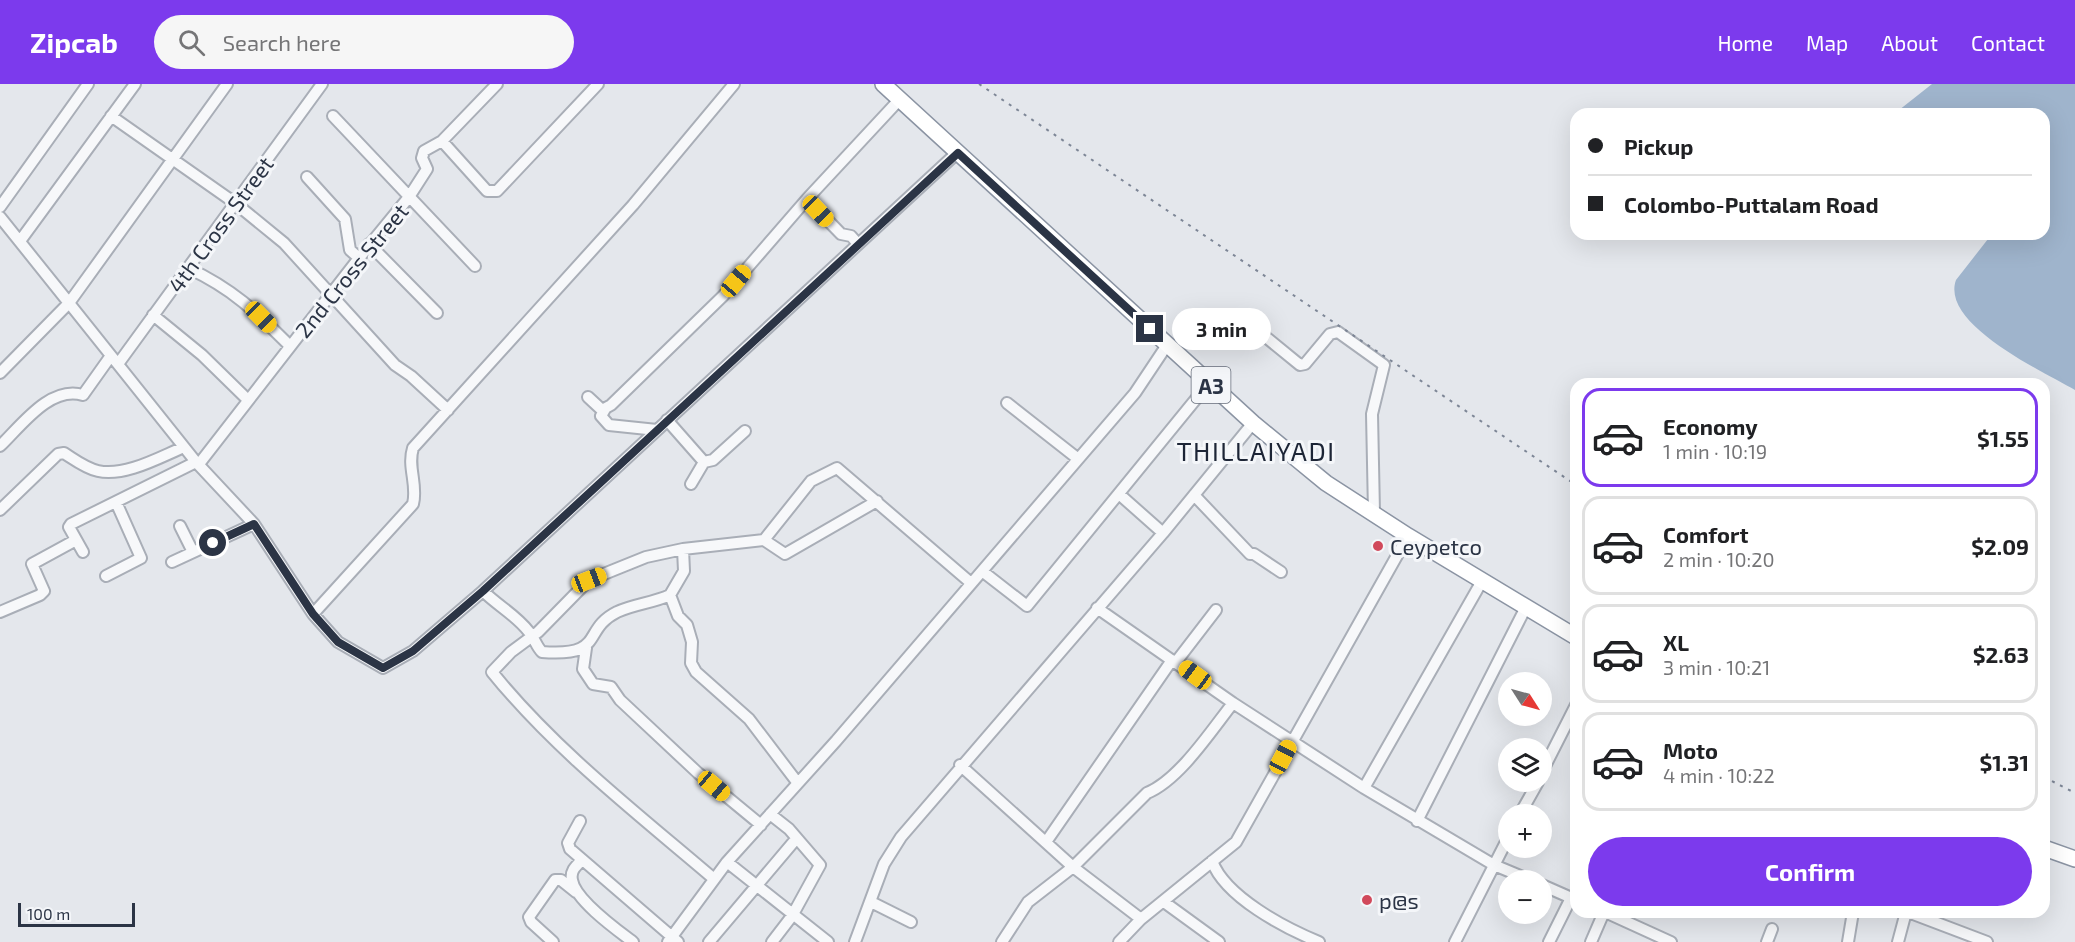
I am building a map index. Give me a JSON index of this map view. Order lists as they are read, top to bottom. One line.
{"streets":{"highway":["A3"],"street":["4th Cross Street","2nd Cross Street"]},"districts":["THILLAIYADI"],"places":["Ceypetco","p@s"],"scale_bar":"100 m","north":"bottom right","page":{"header":"Zipcab","search":"Search here","nav":["Home","Map","About","Contact"],"banner":["Pickup","Colombo-Puttalam Road"],"bubble":"3 min","list":[{"name":"Economy","note":"1 min · 10:19","value":"$1.55"},{"name":"Comfort","note":"2 min · 10:20","value":"$2.09"},{"name":"XL","note":"3 min · 10:21","value":"$2.63"},{"name":"Moto","note":"4 min · 10:22","value":"$1.31"}],"map_buttons":["+","−"],"buttons":"Confirm","scale":"100 m"}}
